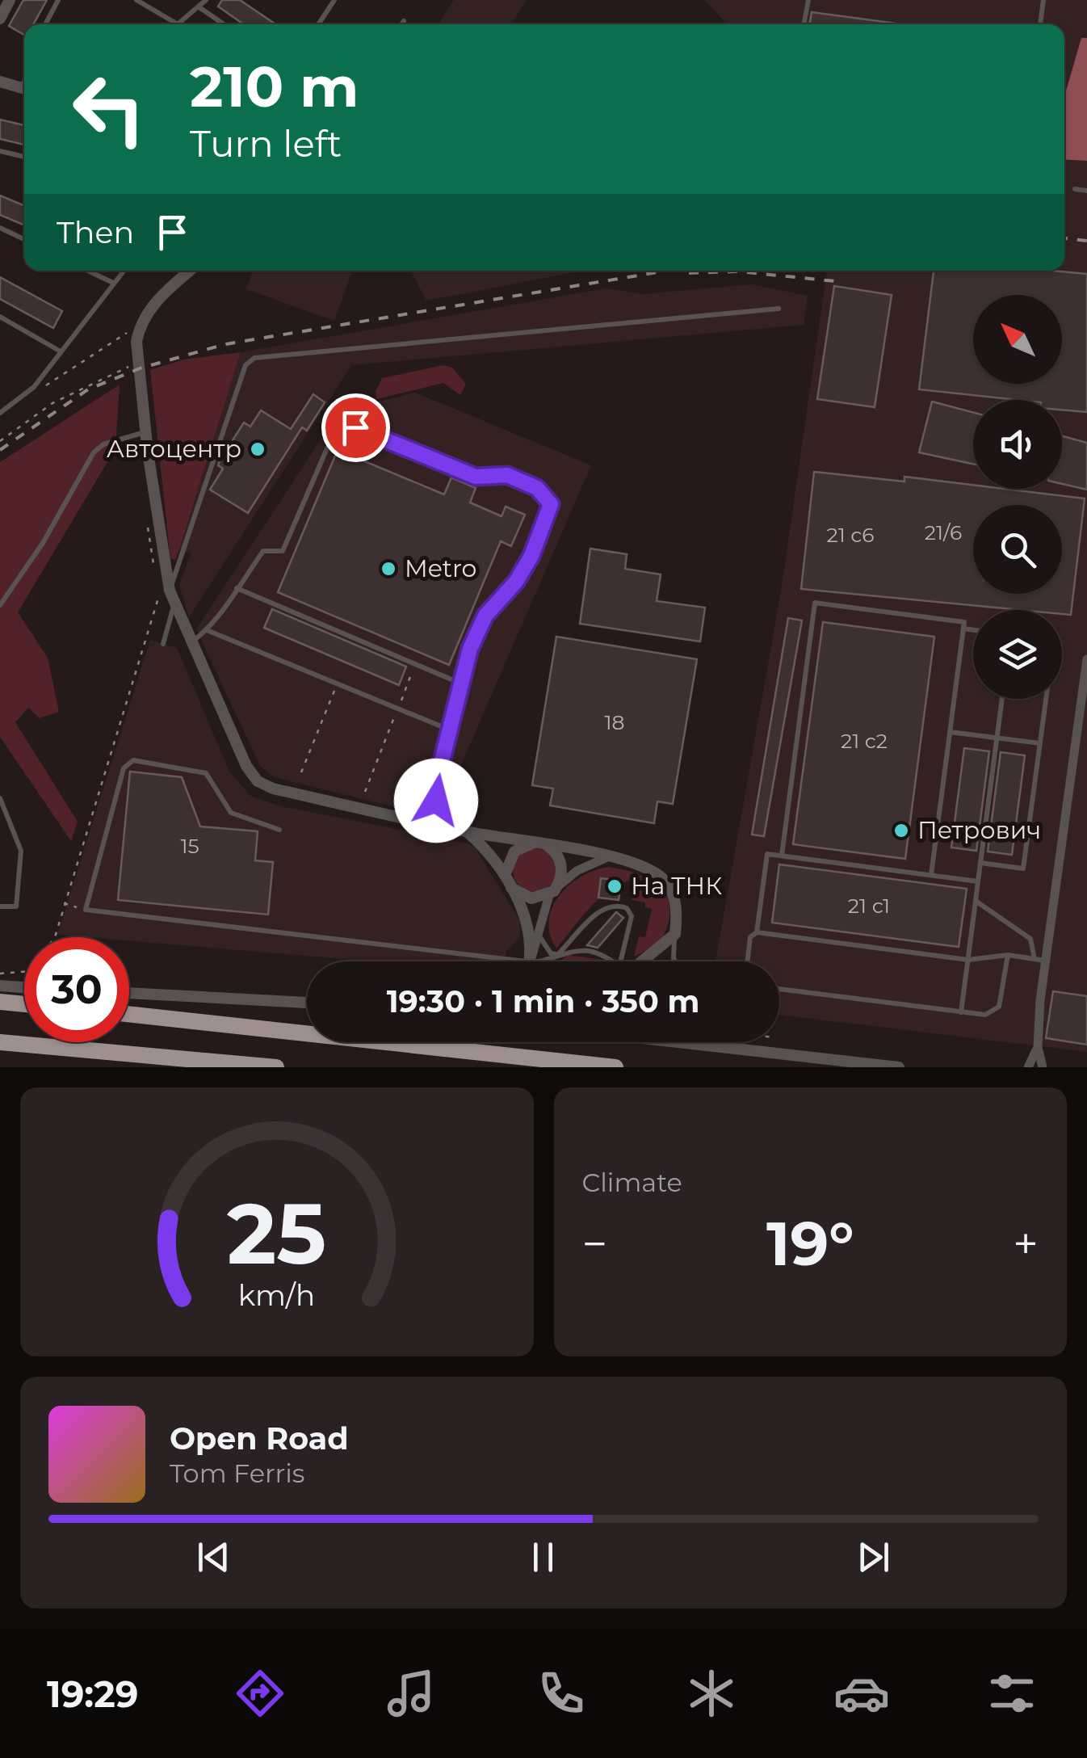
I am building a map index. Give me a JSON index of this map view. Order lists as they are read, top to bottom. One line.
{"places":["Автоцентр","Metro","Петрович","На ТНК"],"house_numbers":["21/6","21 с6","18","21 с2","15","21 с1"],"north":"top left","page":{"turn":["210 m","Turn left"],"then":"Then","limit":"30","trip":"19:30 · 1 min · 350 m","tile":"Climate","heat":["−","19°","+"],"song":["Open Road","Tom Ferris"],"tabs":"19:29","gauge":["25","km/h"]}}
